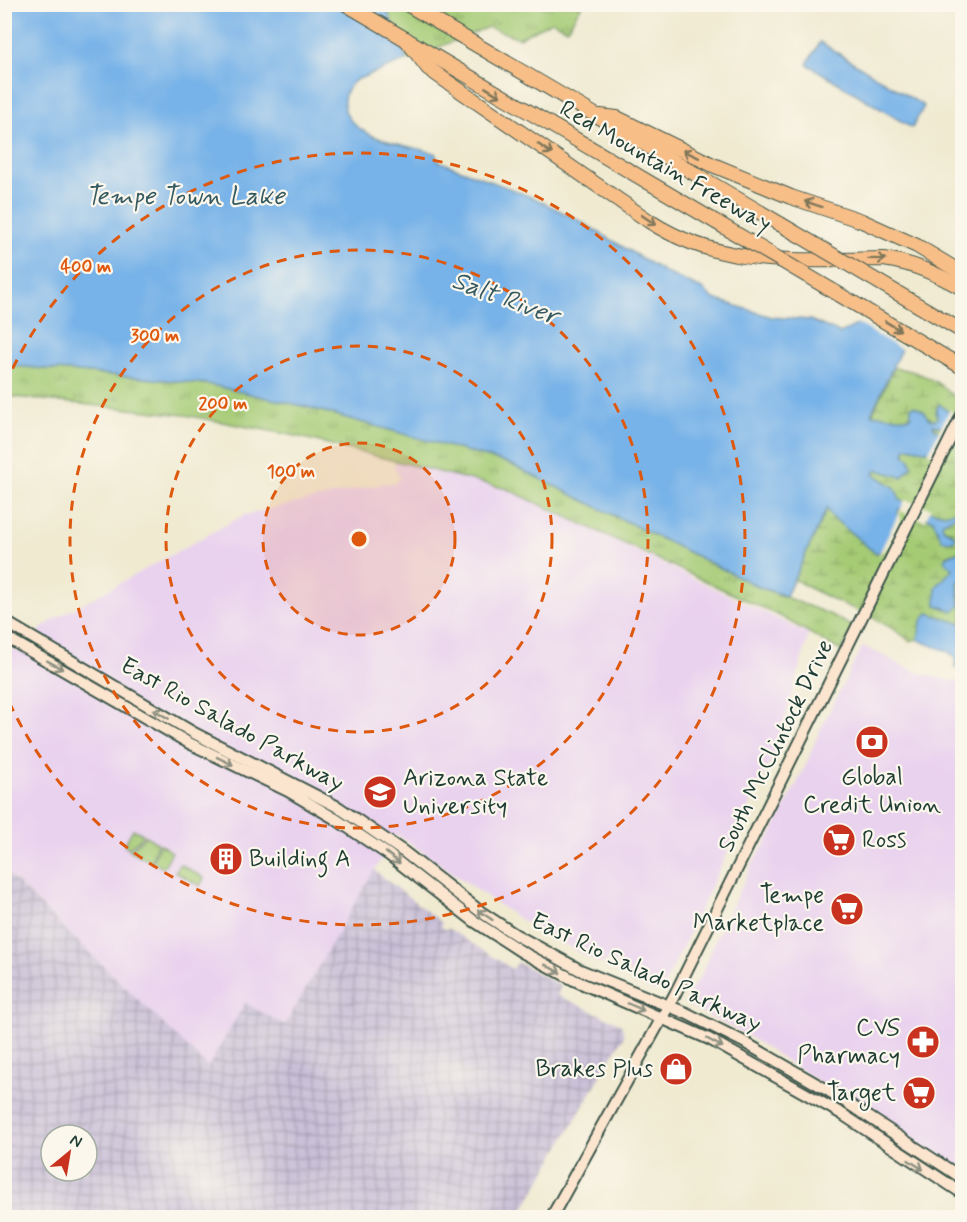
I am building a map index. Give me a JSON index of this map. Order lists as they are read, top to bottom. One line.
{"streets":{"highway":["Red Mountain Freeway"],"main road":["East Rio Salado Parkway","South McClintock Drive"]},"crossings":[["East Rio Salado Parkway","South McClintock Drive"]],"water":["Tempe Town Lake","Salt River"],"places":{"bank":["Global Credit Union"],"school or university":["Arizona State University"],"supermarket":["Ross","Tempe Marketplace","Target"],"building":["Building A"],"pharmacy":["CVS Pharmacy"],"shop":["Brakes Plus"]},"north":"top right","rings":["400 m","300 m","200 m","100 m"]}
